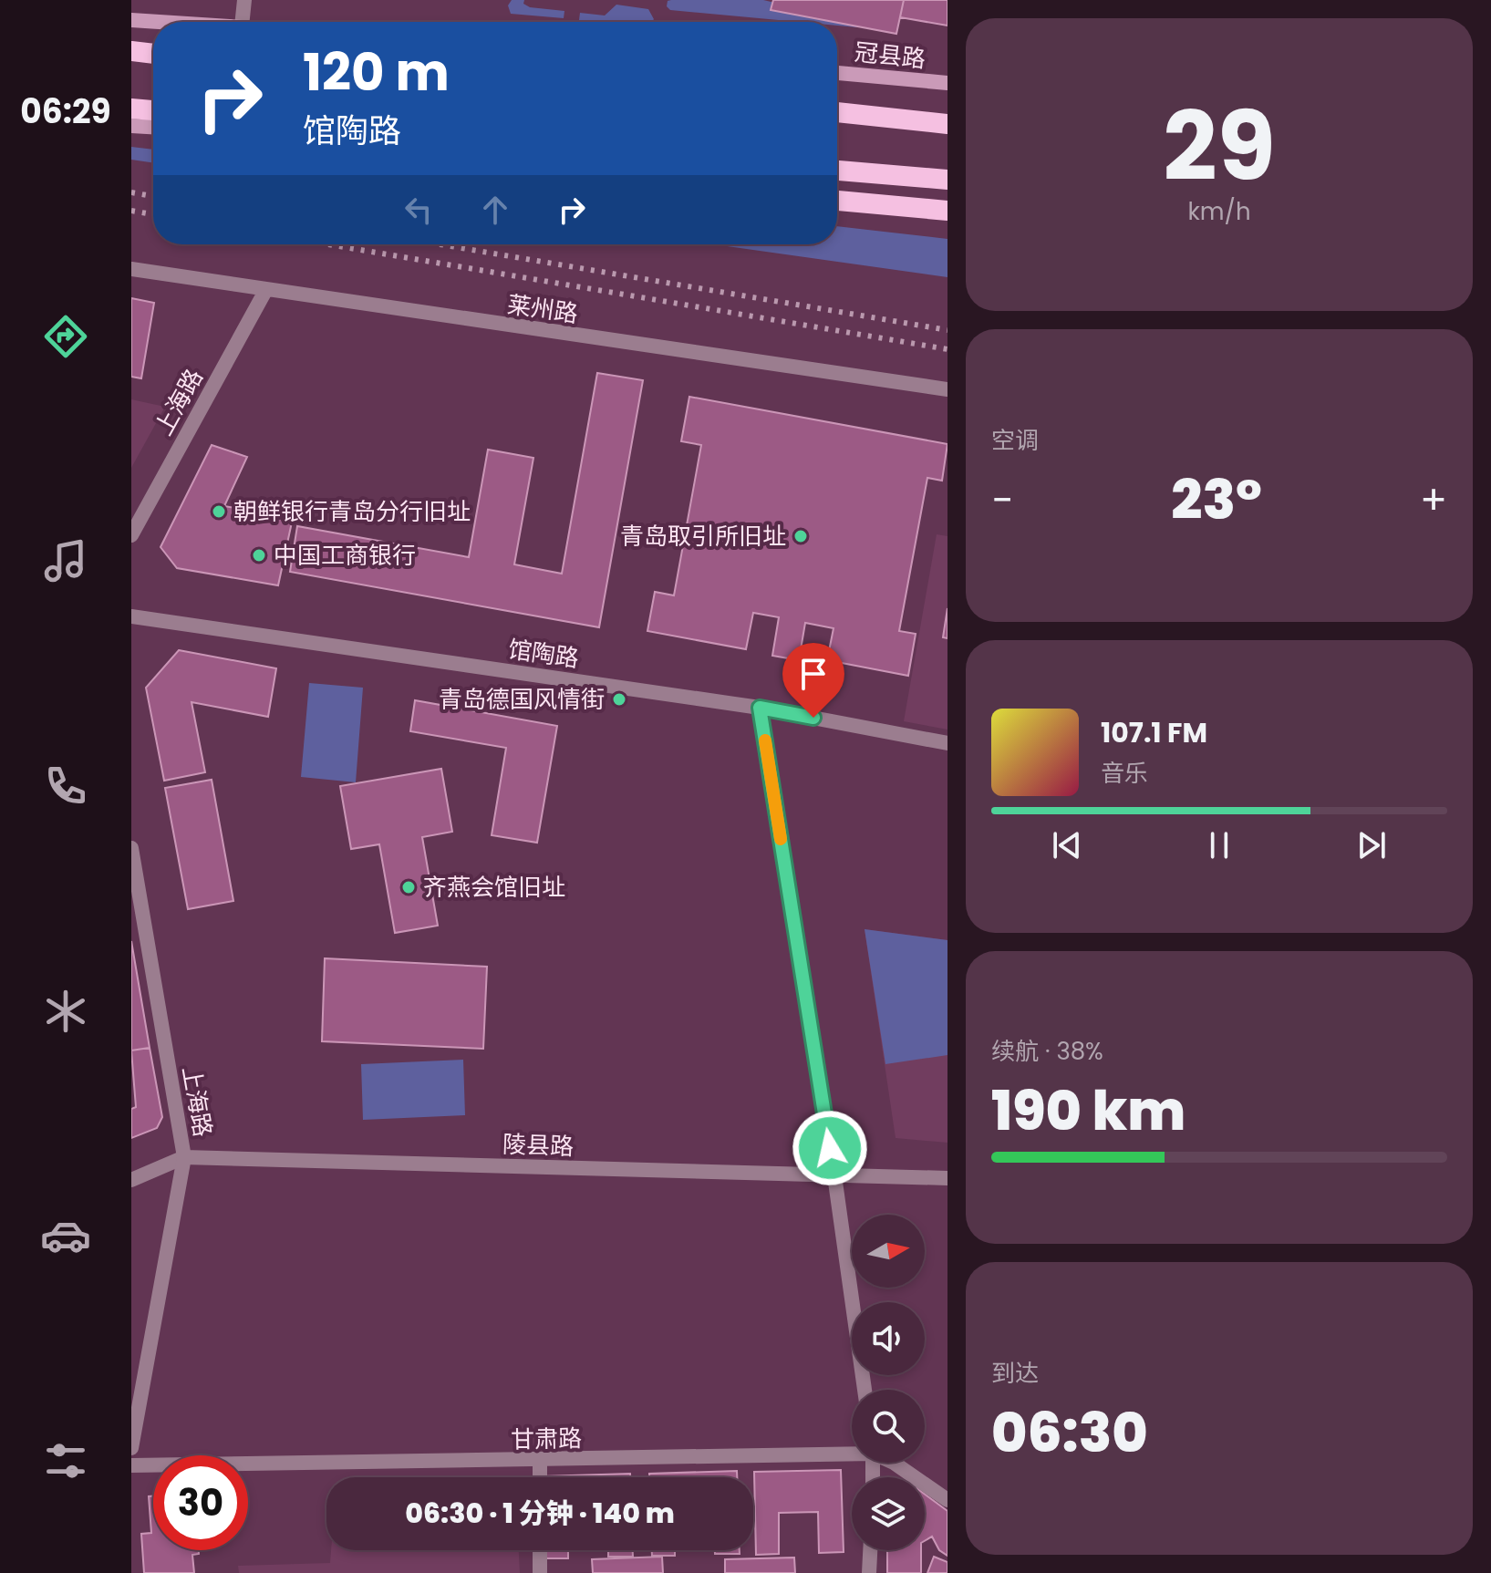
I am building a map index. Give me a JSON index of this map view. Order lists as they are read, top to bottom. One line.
{"streets":{"main road":["冠县路"],"street":["莱州路","上海路","馆陶路","陵县路","甘肃路"]},"crossings":[["莱州路","上海路"],["上海路","陵县路"]],"places":["朝鲜银行青岛分行旧址","青岛取引所旧址","中国工商银行","青岛德国风情街","齐燕会馆旧址"],"north":"right","page":{"tabs":"06:29","tile":[["29","km/h"],"空调",["续航 · 38%","190 km"],["到达","06:30"]],"turn":["120 m","馆陶路"],"heat":["−","23°","+"],"song":["107.1 FM","音乐"],"limit":"30","trip":"06:30 · 1 分钟 · 140 m"}}
